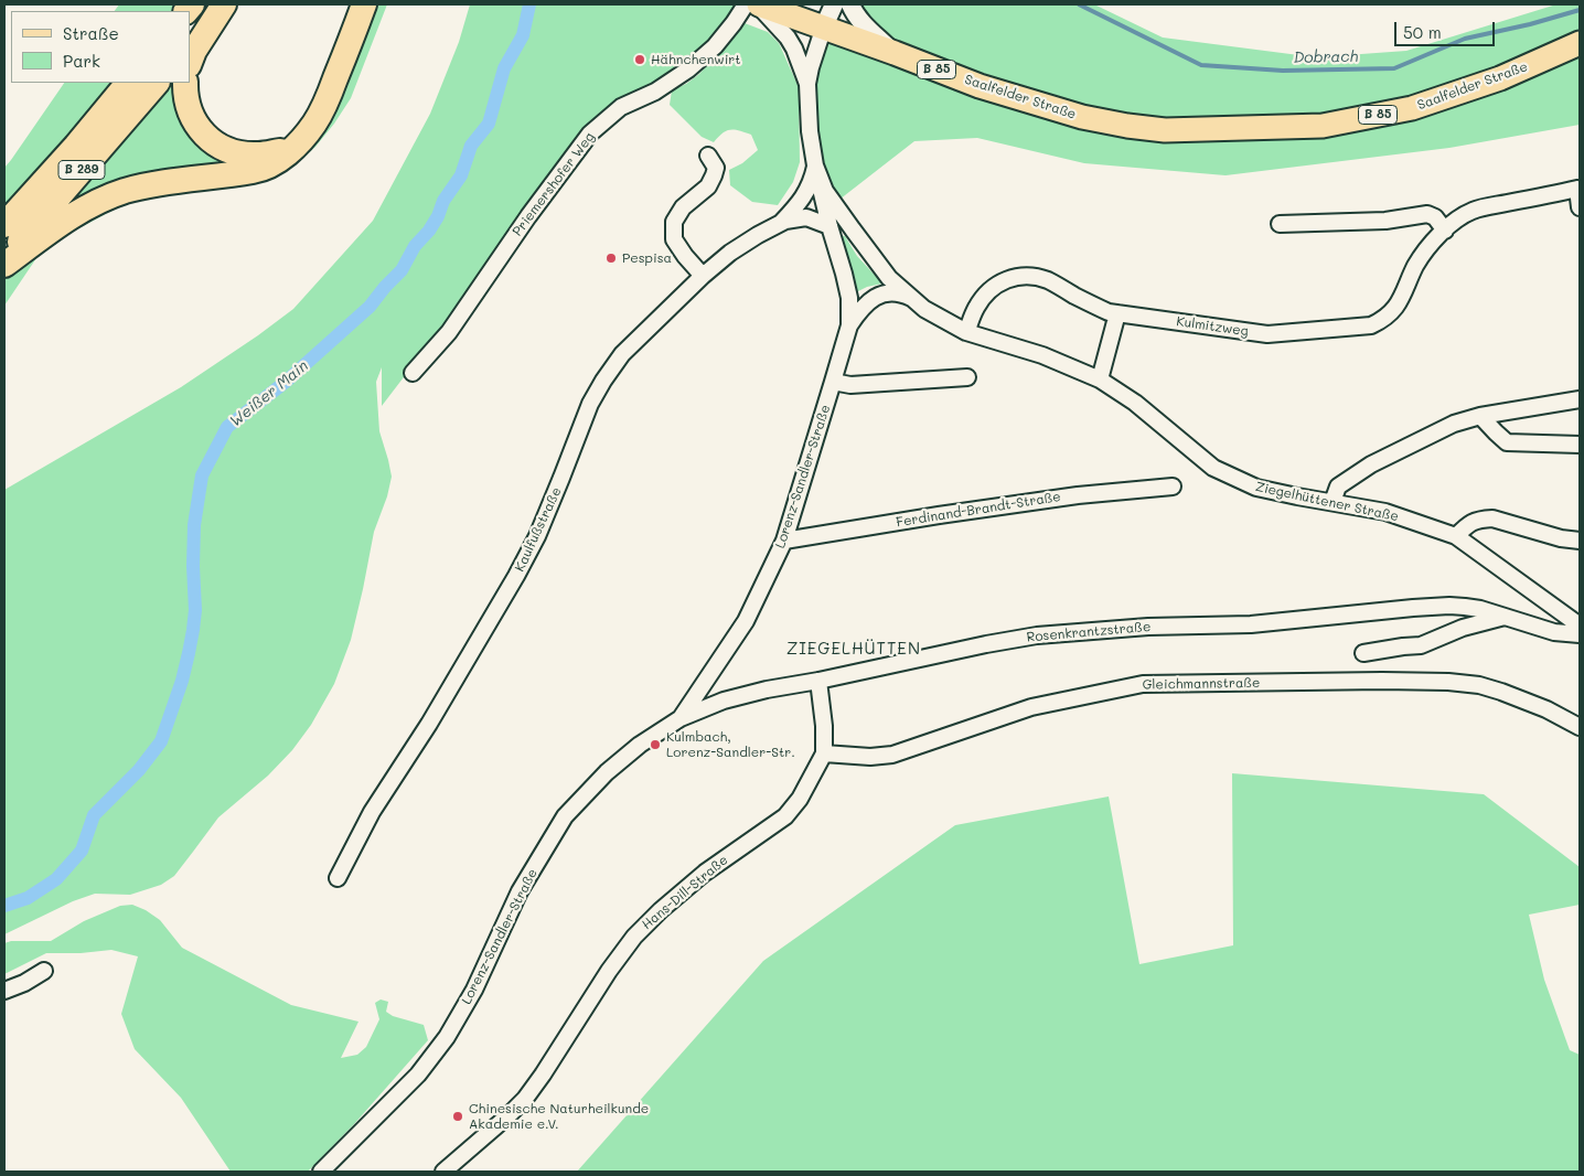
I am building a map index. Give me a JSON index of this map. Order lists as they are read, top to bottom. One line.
{"streets":{"highway":["B 289"],"main road":["B 85","Saalfelder Straße"],"street":["Priemershofer Weg","Kulmitzweg","Lorenz-Sandler-Straße","Ziegelhüttener Straße","Ferdinand-Brandt-Straße","Kaulfußstraße","Rosenkrantzstraße","Gleichmannstraße","Hans-Dill-Straße"]},"crossings":[["Saalfelder Straße","Ziegelhüttener Straße"],["Kulmitzweg","Ziegelhüttener Straße"],["Lorenz-Sandler-Straße","Ziegelhüttener Straße"],["Lorenz-Sandler-Straße","Ferdinand-Brandt-Straße"],["Lorenz-Sandler-Straße","Kaulfußstraße"],["Lorenz-Sandler-Straße","Rosenkrantzstraße"],["Ziegelhüttener Straße","Kaulfußstraße"],["Rosenkrantzstraße","Hans-Dill-Straße"],["Gleichmannstraße","Hans-Dill-Straße"]],"districts":["ZIEGELHÜTTEN"],"water":["Dobrach","Weißer Main"],"places":["Hähnchenwirt","Pespisa","Kulmbach, Lorenz-Sandler-Str.","Chinesische Naturheilkunde Akademie e.V."],"legend":["Straße","Park"],"scale_bar":"50 m"}
